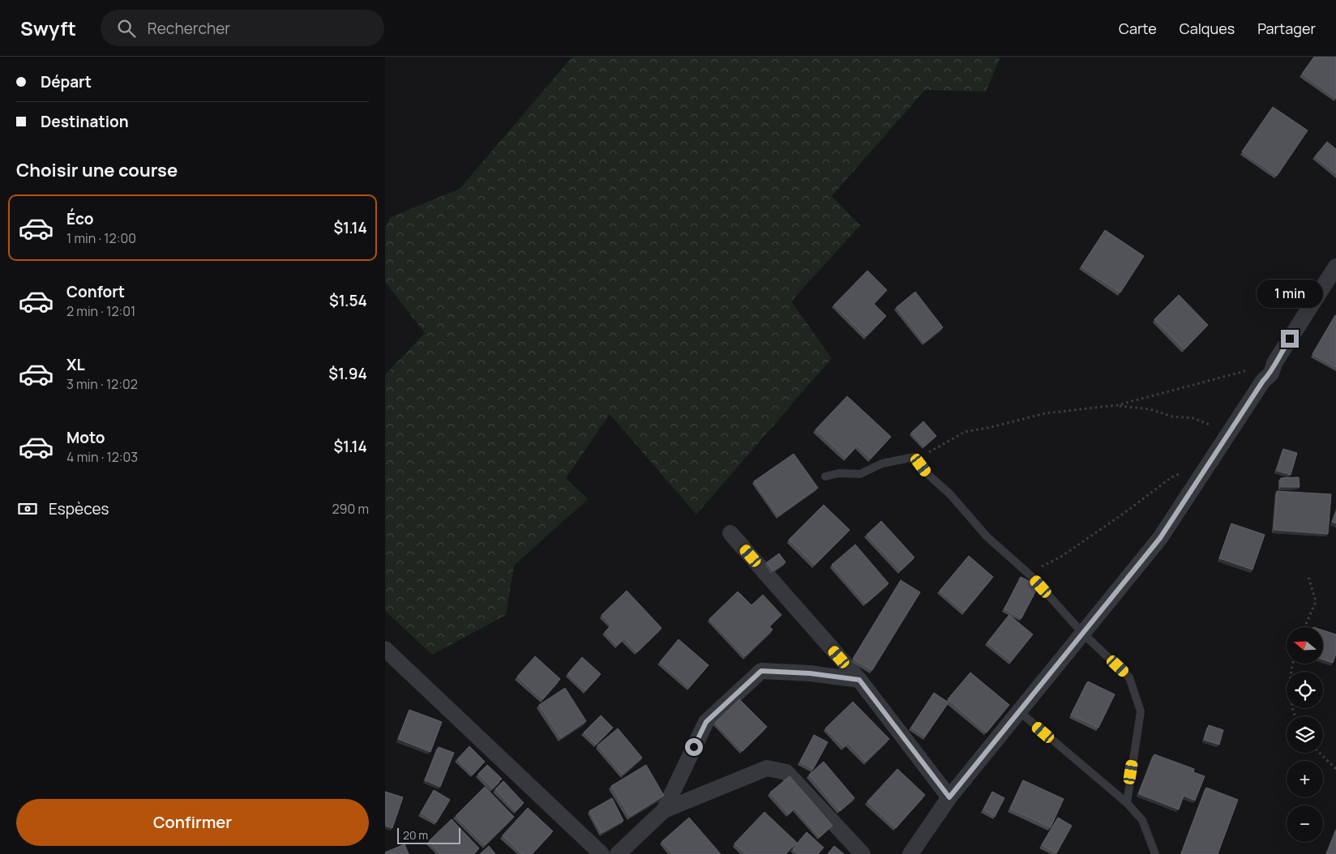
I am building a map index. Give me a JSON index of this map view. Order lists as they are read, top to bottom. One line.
{"scale_bar":"20 m","north":"left","page":{"header":"Swyft","search":"Rechercher","nav":["Carte","Calques","Partager"],"banner":["Départ","Destination"],"heading":"Choisir une course","list":[{"name":"Éco","note":"1 min · 12:00","value":"$1.14"},{"name":"Confort","note":"2 min · 12:01","value":"$1.54"},{"name":"XL","note":"3 min · 12:02","value":"$1.94"},{"name":"Moto","note":"4 min · 12:03","value":"$1.14"}],"bubble":"1 min","pay":["Espèces","290 m"],"map_buttons":["+","−"],"buttons":"Confirmer","scale":"20 m"}}
